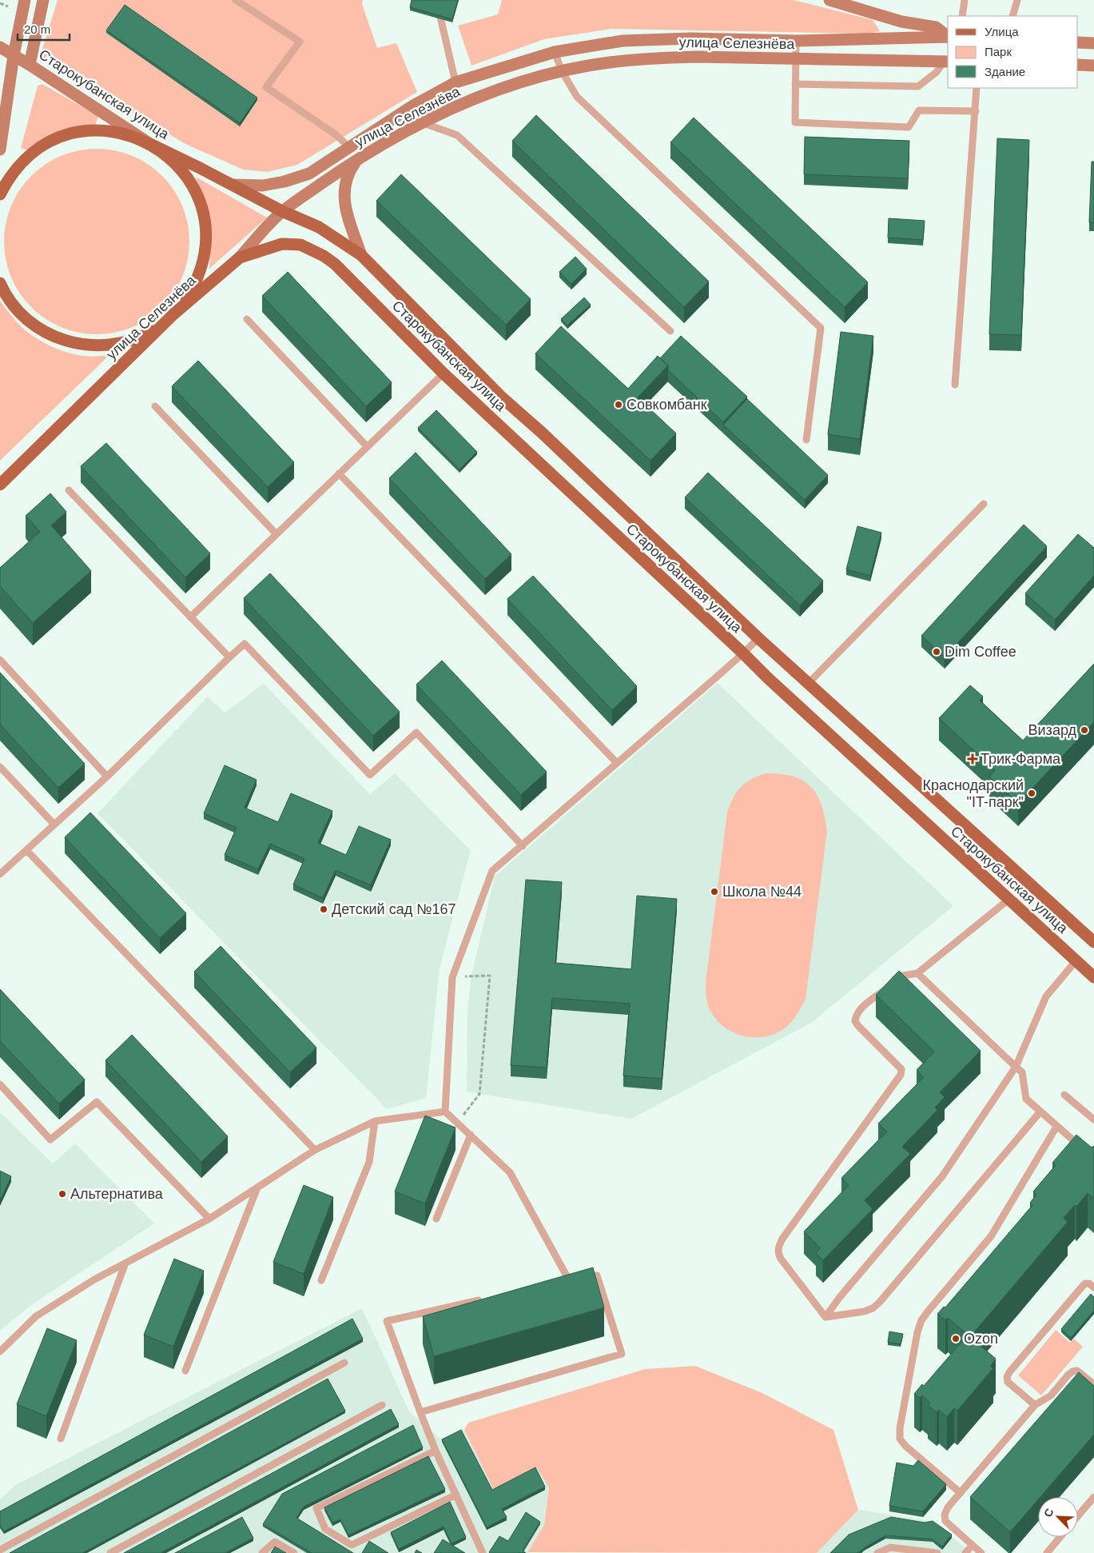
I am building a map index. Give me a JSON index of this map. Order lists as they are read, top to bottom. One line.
{"streets":{"main road":["улица Селезнёва","Старокубанская улица"]},"crossings":[["улица Селезнёва","Старокубанская улица"]],"places":{"other":["Совкомбанк","Dim Coffee","Визард","Краснодарский \"IT-парк\"","Школа №44","Детский сад №167","Альтернатива","Ozon"],"health":["Трик-Фарма"]},"legend":["Улица","Парк","Здание"],"scale_bar":"20 m","north":"top left"}
